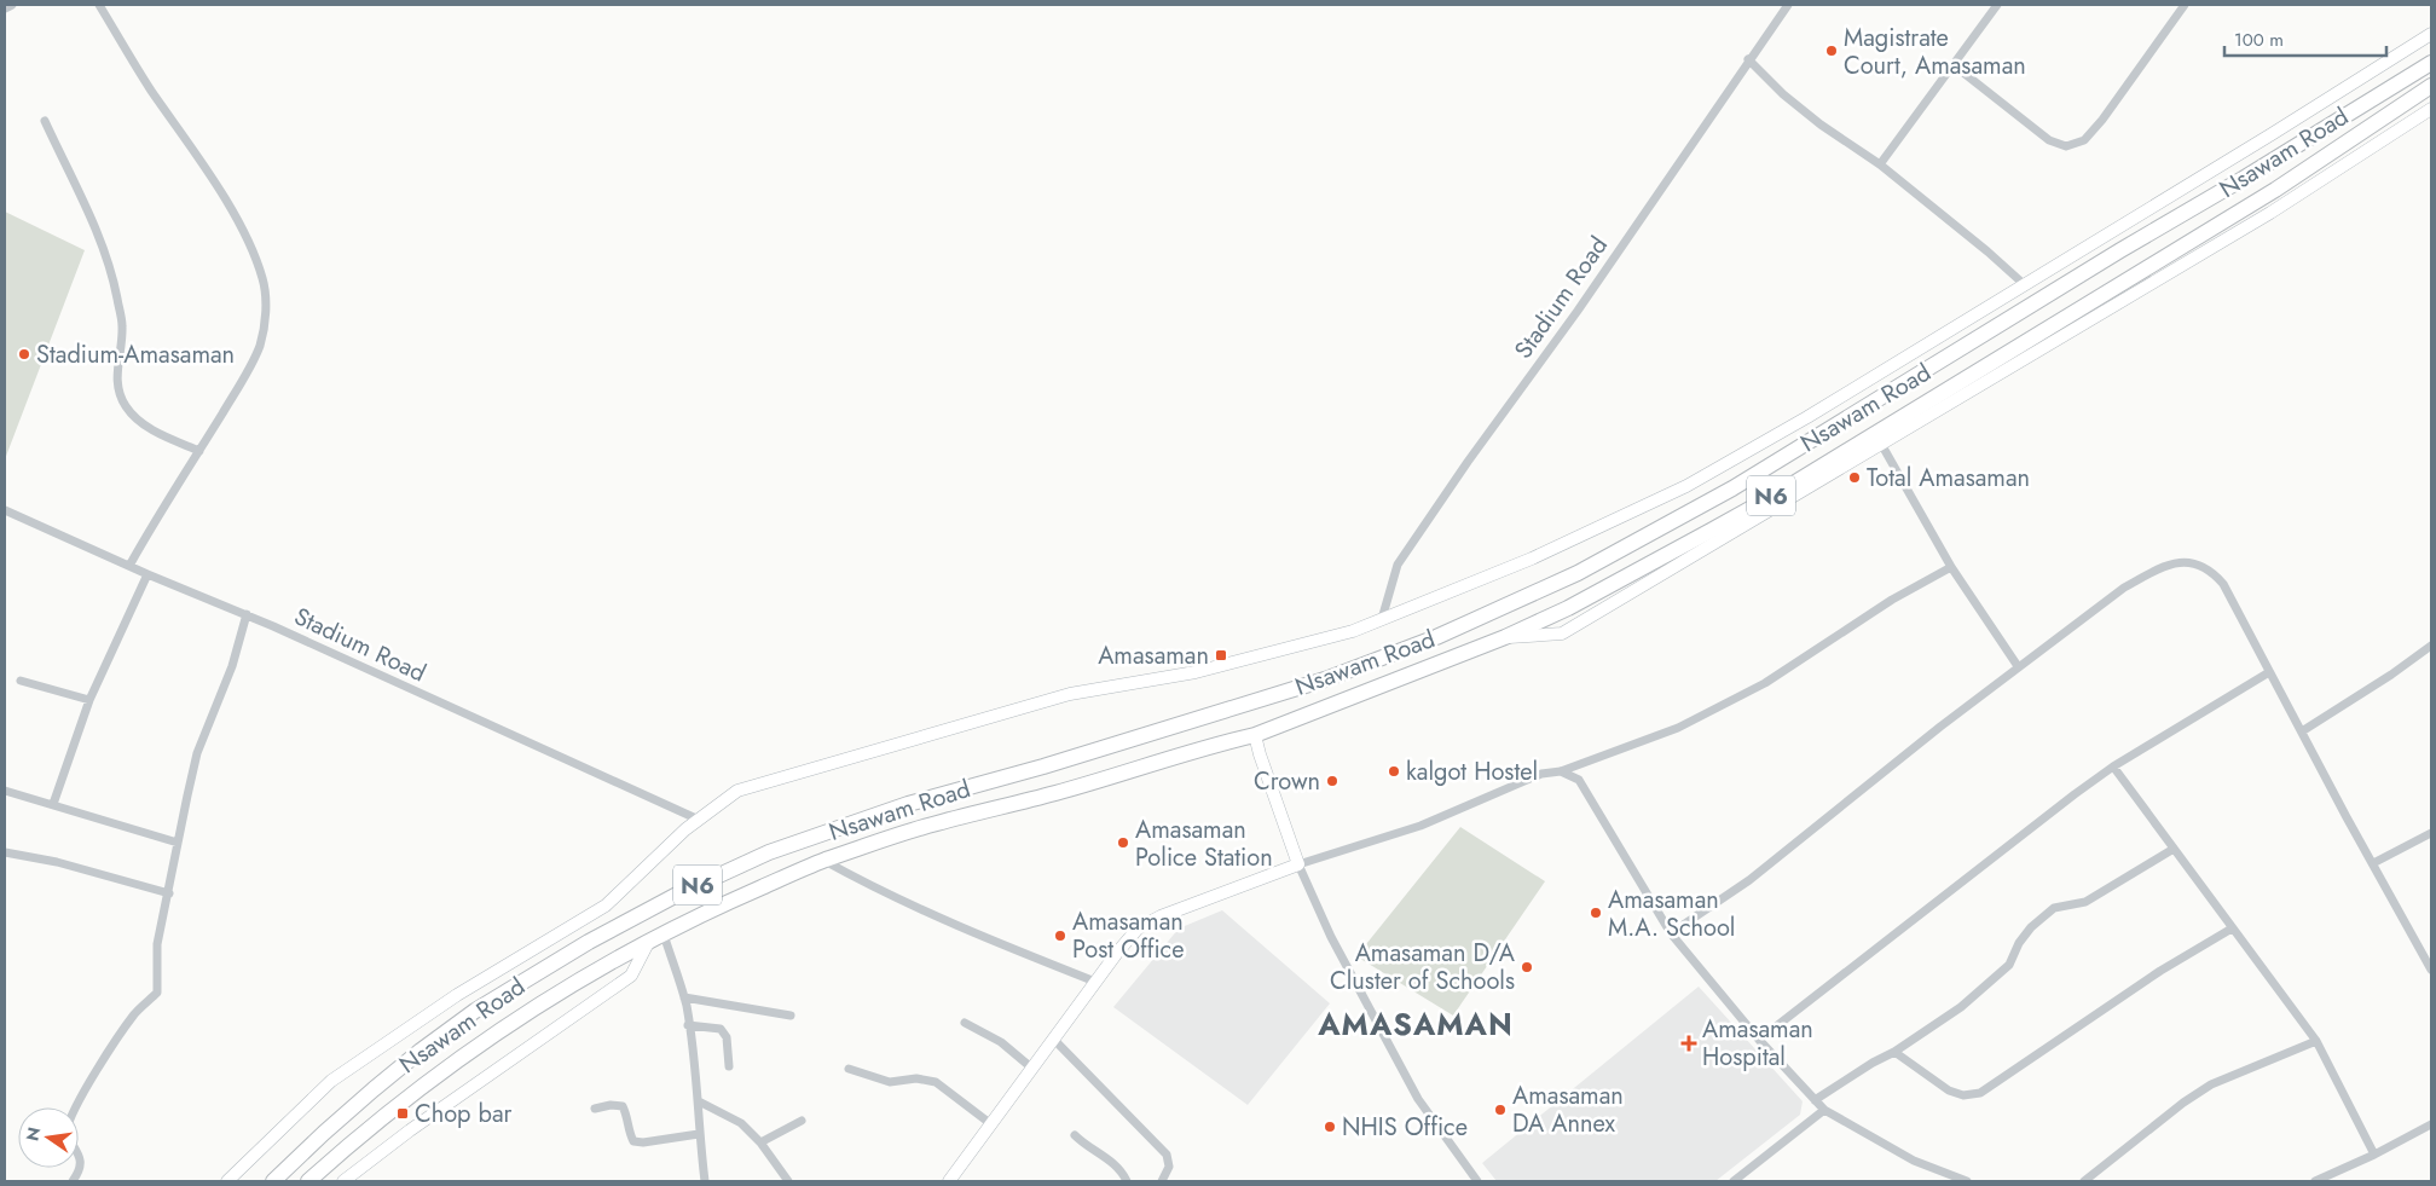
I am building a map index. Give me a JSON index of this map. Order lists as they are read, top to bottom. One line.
{"streets":{"highway":["Nsawam Road","N6"],"street":["Stadium Road"]},"districts":["AMASAMAN"],"places":{"other":["Magistrate Court, Amasaman","Stadium-Amasaman","Total Amasaman","kalgot Hostel","Crown","Amasaman Police Station","Amasaman M.A. School","Amasaman Post Office","Amasaman D/A Cluster of Schools","Amasaman DA Annex","NHIS Office"],"transit":["Amasaman","Chop bar"],"health":["Amasaman Hospital"]},"scale_bar":"100 m","north":"left"}
